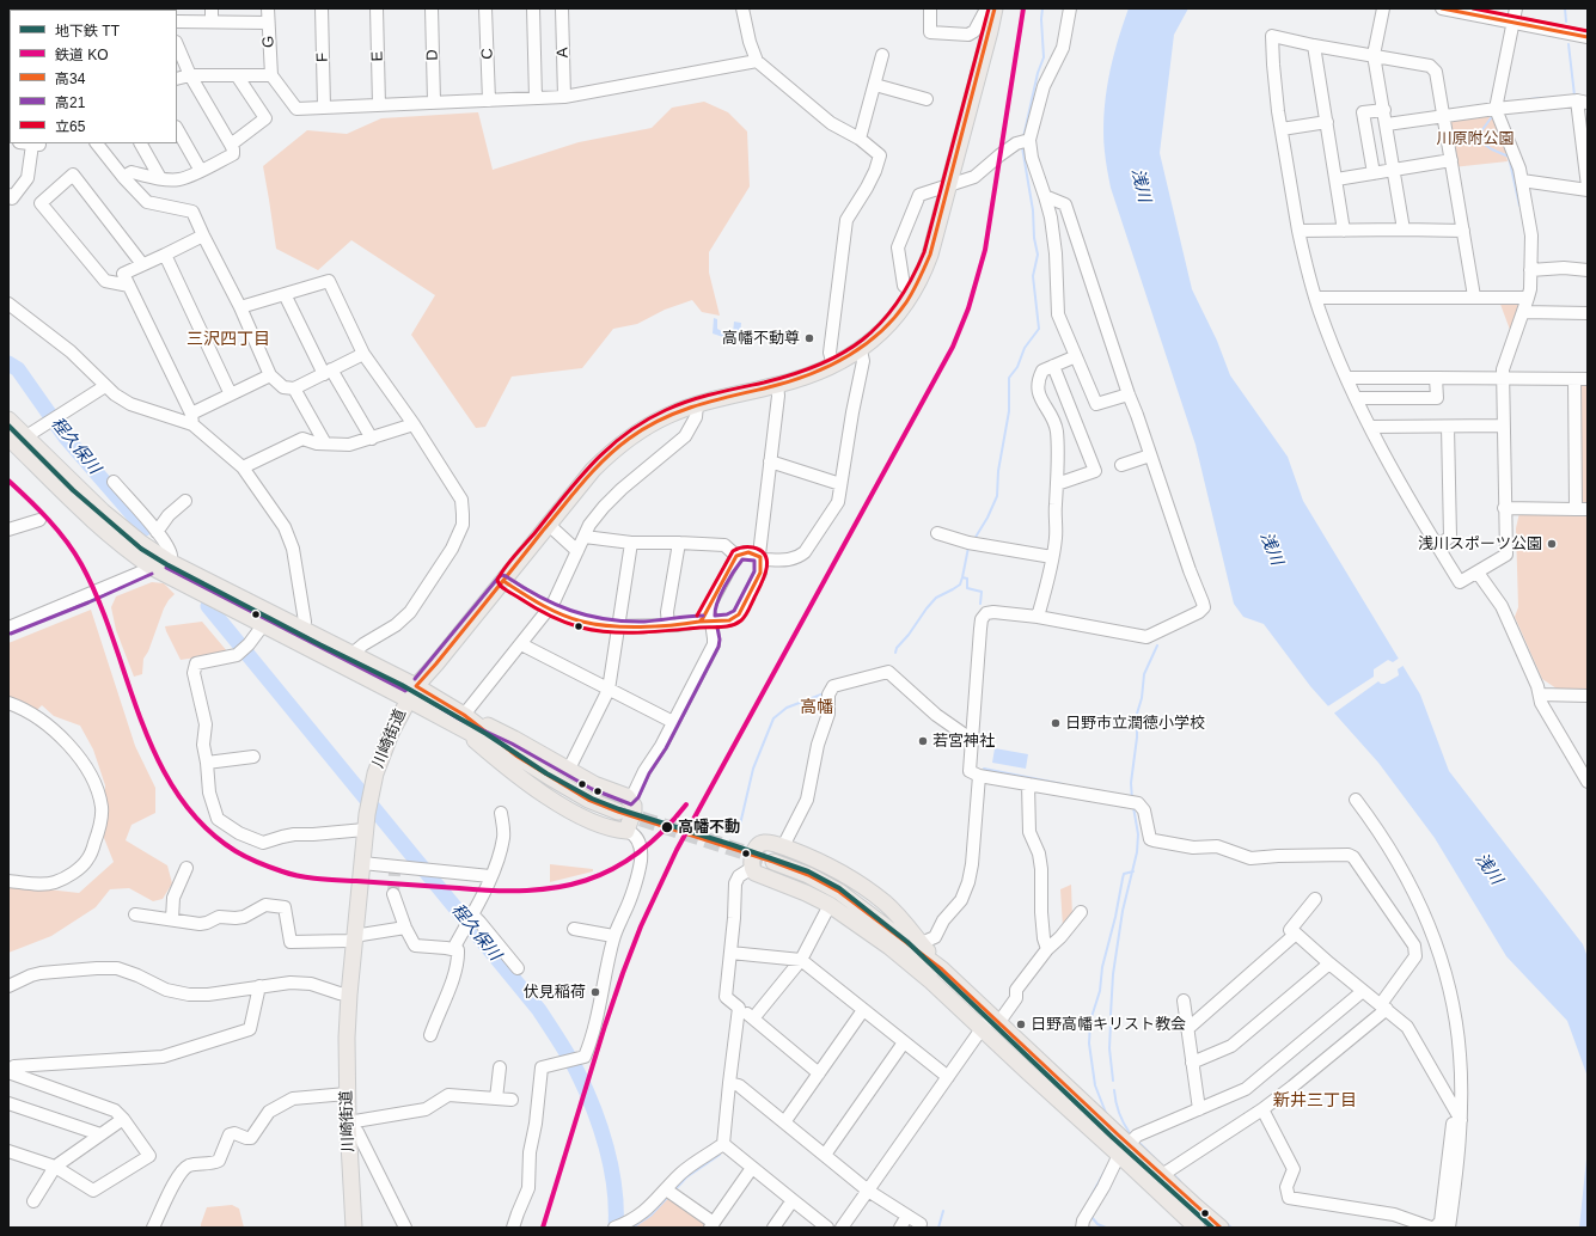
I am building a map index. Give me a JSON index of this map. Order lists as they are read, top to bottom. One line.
{"streets":{"main road":["川崎街道"],"street":["G","A","C","D","E","F"]},"districts":["三沢四丁目","高幡","新井三丁目"],"water":["浅川","程久保川"],"parks":["川原附公園"],"places":["高幡不動尊","浅川スポーツ公園","日野市立潤徳小学校","若宮神社","高幡不動","伏見稲荷","日野高幡キリスト教会"],"lines":["rail line KO","transit line 高34","transit line 立65","metro line TT","transit line 高21"],"legend":["地下鉄 TT","鉄道 KO","高34","高21","立65"]}
